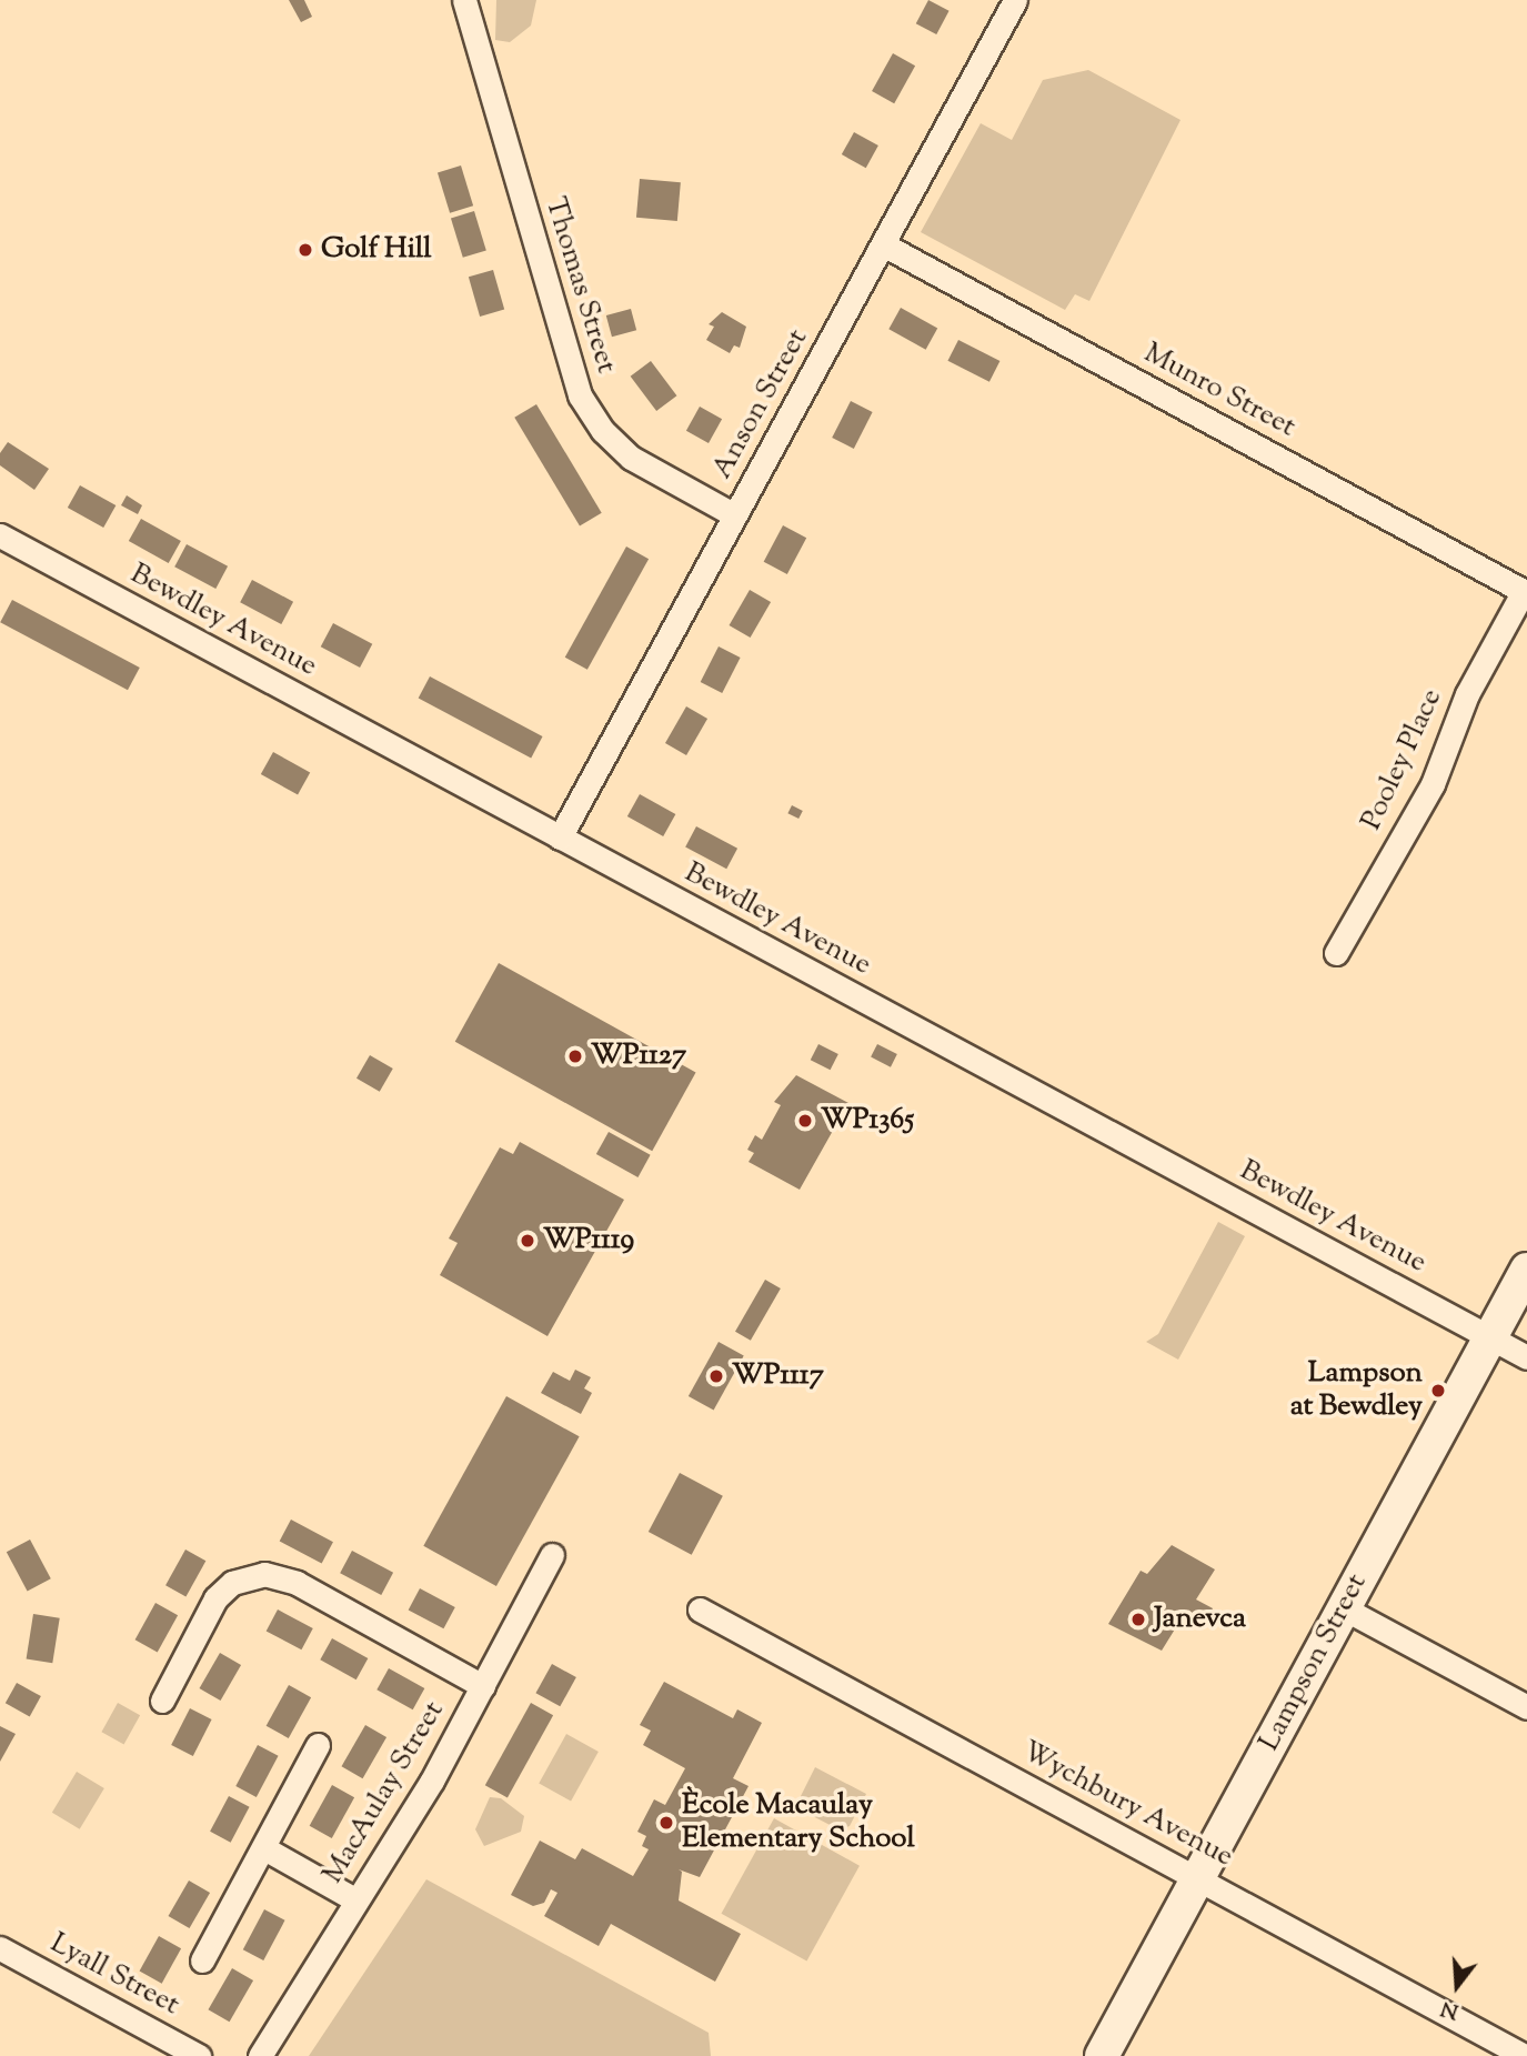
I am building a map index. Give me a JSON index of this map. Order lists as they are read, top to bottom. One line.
{"streets":{"street":["Thomas Street","Munro Street","Anson Street","Bewdley Avenue","Pooley Place","Lampson Street","MacAulay Street","Wychbury Avenue","Lyall Street"]},"crossings":[["Thomas Street","Anson Street"],["Munro Street","Anson Street"],["Munro Street","Pooley Place"],["Anson Street","Bewdley Avenue"],["Bewdley Avenue","Lampson Street"],["Lampson Street","Wychbury Avenue"]],"places":["Golf Hill","WP1127","WP1365","WP1119","WP1117","Lampson at Bewdley","Janevca","Ècole Macaulay Elementary School"],"north":"bottom"}
